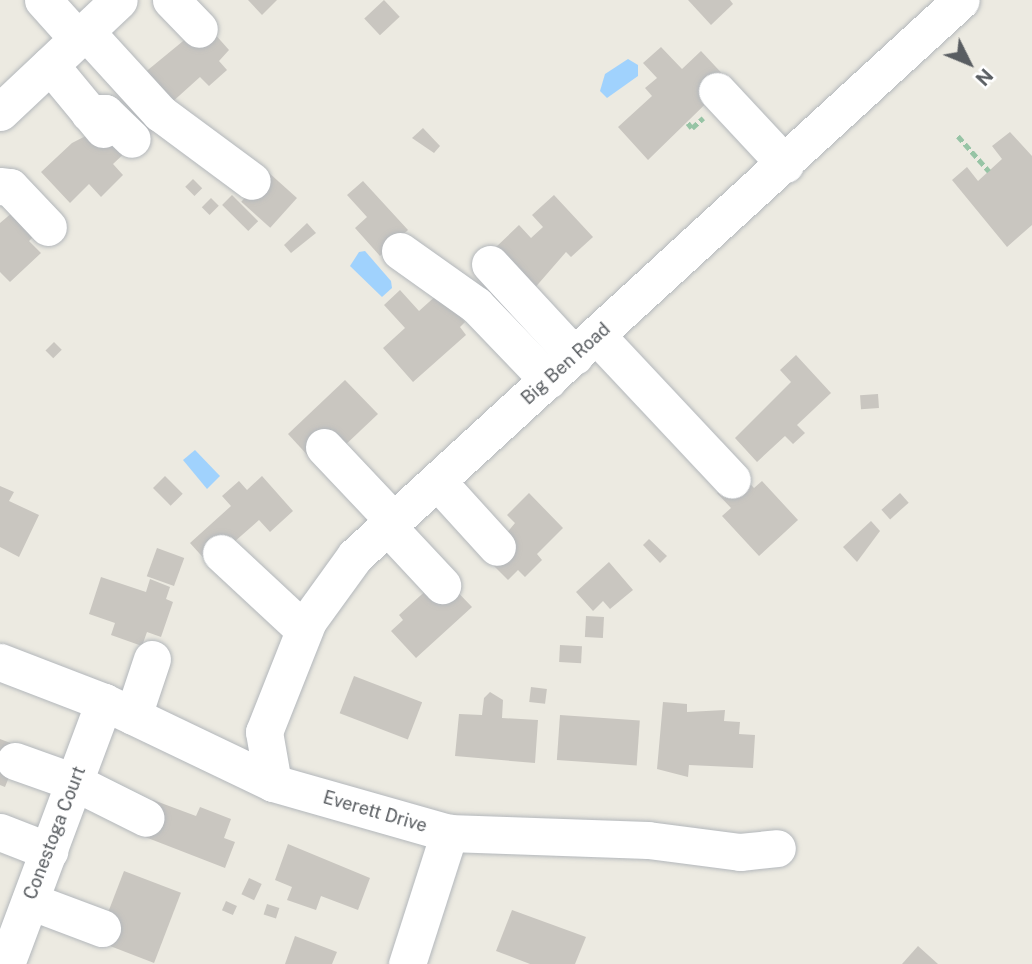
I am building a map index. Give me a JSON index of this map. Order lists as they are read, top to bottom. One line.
{"streets":{"street":["Big Ben Road","Everett Drive","Conestoga Court"]},"crossings":[["Big Ben Road","Everett Drive"],["Everett Drive","Conestoga Court"]],"north":"bottom right"}
